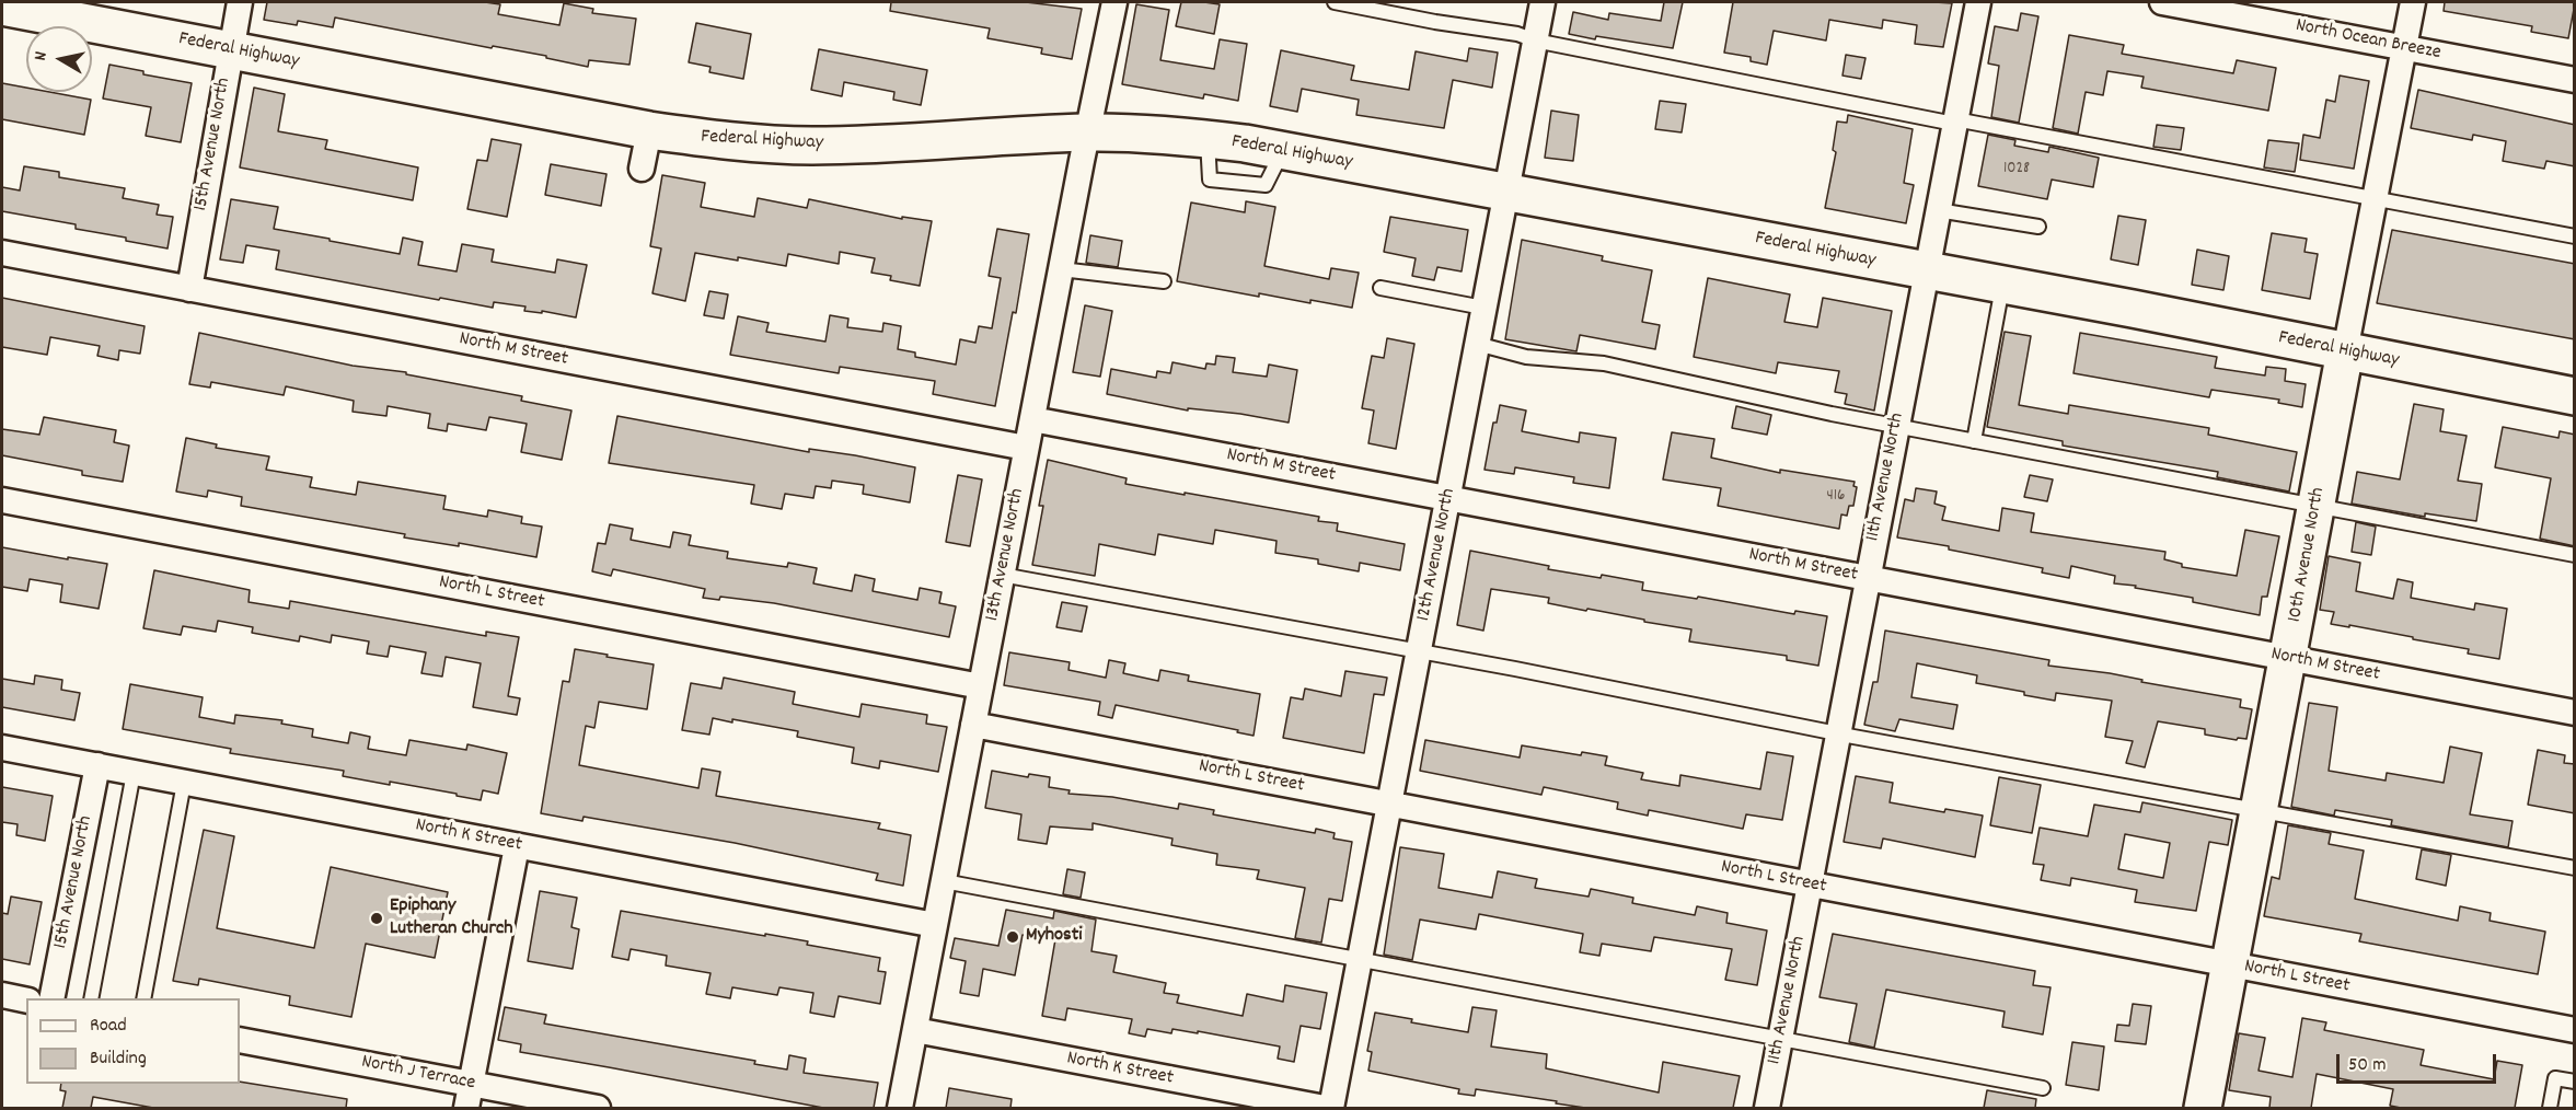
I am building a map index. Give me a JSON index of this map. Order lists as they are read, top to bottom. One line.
{"streets":{"main road":["Federal Highway","10th Avenue North"],"street":["North Ocean Breeze","15th Avenue North","North M Street","11th Avenue North","13th Avenue North","12th Avenue North","North L Street","North K Street","North J Terrace"]},"crossings":[["North Ocean Breeze","10th Avenue North"],["Federal Highway","15th Avenue North"],["Federal Highway","11th Avenue North"],["Federal Highway","13th Avenue North"],["Federal Highway","12th Avenue North"],["Federal Highway","10th Avenue North"],["15th Avenue North","North M Street"],["15th Avenue North","North K Street"],["North M Street","11th Avenue North"],["North M Street","13th Avenue North"],["North M Street","12th Avenue North"],["North M Street","10th Avenue North"],["11th Avenue North","North L Street"],["13th Avenue North","North L Street"],["13th Avenue North","North K Street"],["12th Avenue North","North L Street"],["10th Avenue North","North L Street"]],"places":["Epiphany Lutheran Church","Myhosti"],"house_numbers":["1028","416"],"legend":["Road","Building"],"scale_bar":"50 m","north":"left"}
